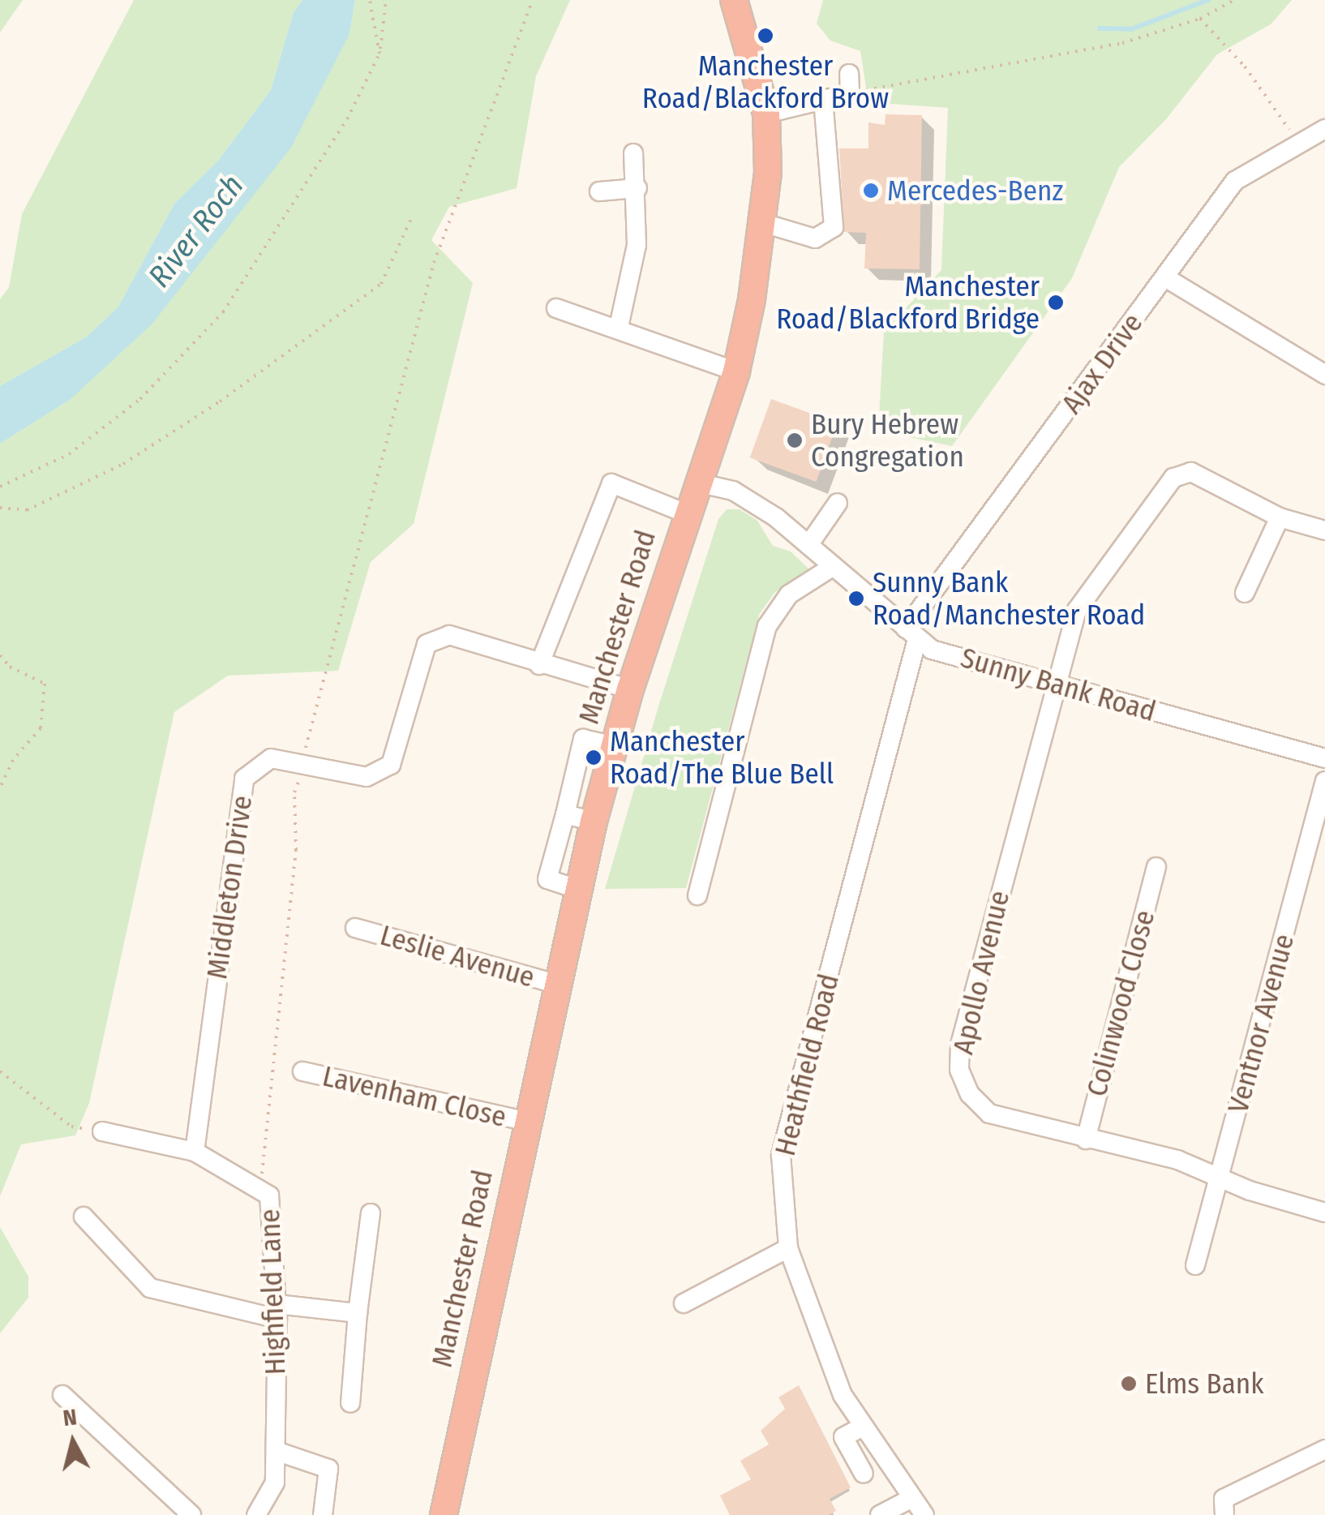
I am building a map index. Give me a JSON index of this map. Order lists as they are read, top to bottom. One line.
{"streets":{"highway":["Manchester Road"],"street":["Ajax Drive","Sunny Bank Road","Middleton Drive","Leslie Avenue","Apollo Avenue","Colinwood Close","Ventnor Avenue","Heathfield Road","Lavenham Close","Highfield Lane"]},"crossings":[["Ajax Drive","Sunny Bank Road"],["Ajax Drive","Heathfield Road"],["Manchester Road","Sunny Bank Road"],["Manchester Road","Middleton Drive"],["Manchester Road","Leslie Avenue"],["Manchester Road","Lavenham Close"],["Sunny Bank Road","Apollo Avenue"],["Sunny Bank Road","Heathfield Road"],["Middleton Drive","Highfield Lane"],["Apollo Avenue","Colinwood Close"],["Apollo Avenue","Ventnor Avenue"]],"water":["River Roch"],"places":["Manchester Road/Blackford Brow","Mercedes-Benz","Manchester Road/Blackford Bridge","Bury Hebrew Congregation","Sunny Bank Road/Manchester Road","Manchester Road/The Blue Bell","Elms Bank"],"north":"top"}
